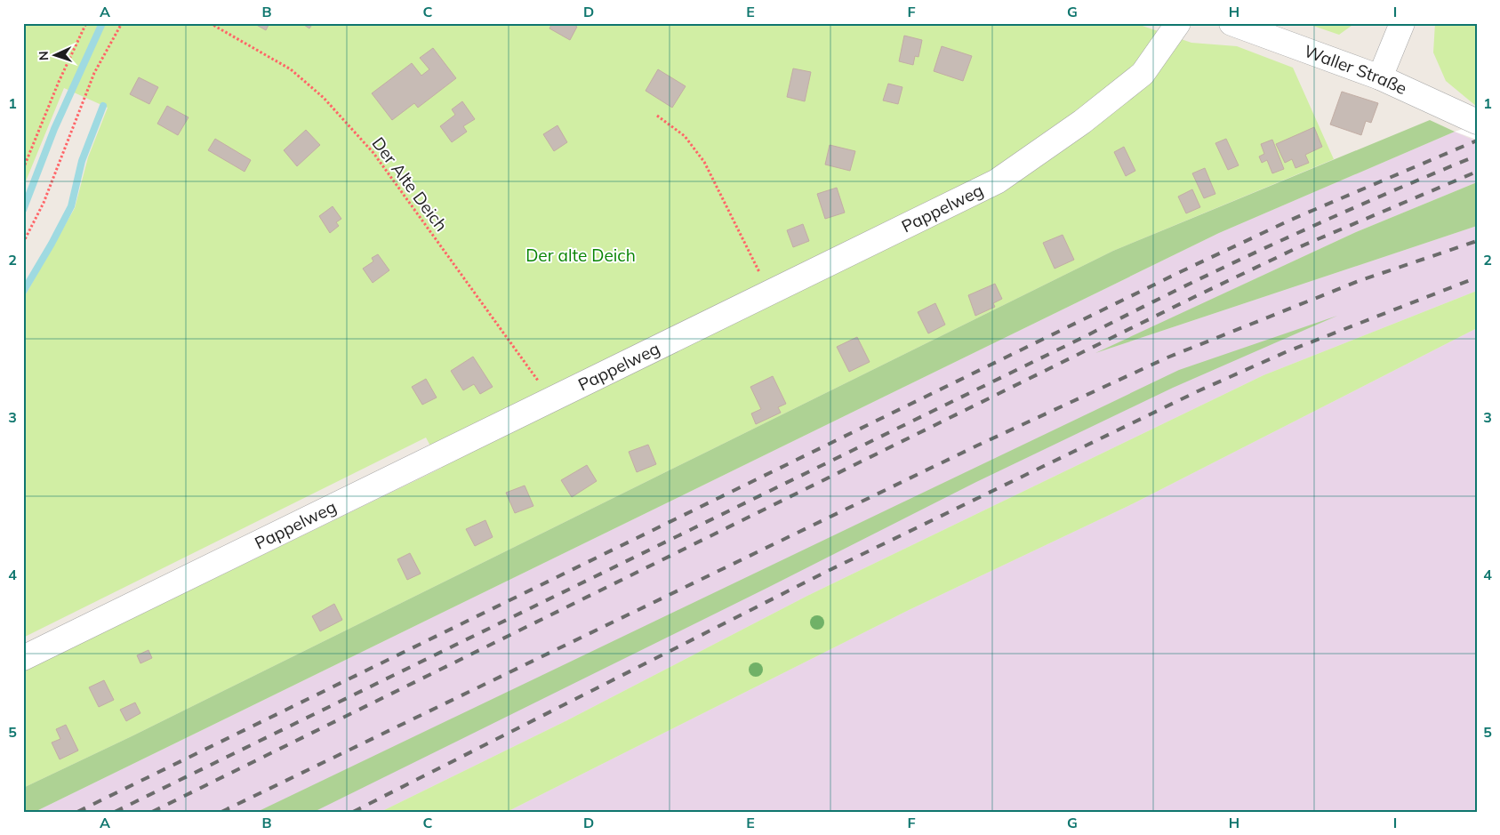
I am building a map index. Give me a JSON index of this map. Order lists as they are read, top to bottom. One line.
{"streets":{"street":["Waller Straße","Pappelweg"],"path":["Der Alte Deich"]},"crossings":[["Der Alte Deich","Pappelweg"]],"parks":["Der alte Deich"],"north":"left","grid":{"columns":["A","B","C","D","E","F","G","H","I"],"rows":["1","2","3","4","5"]}}
